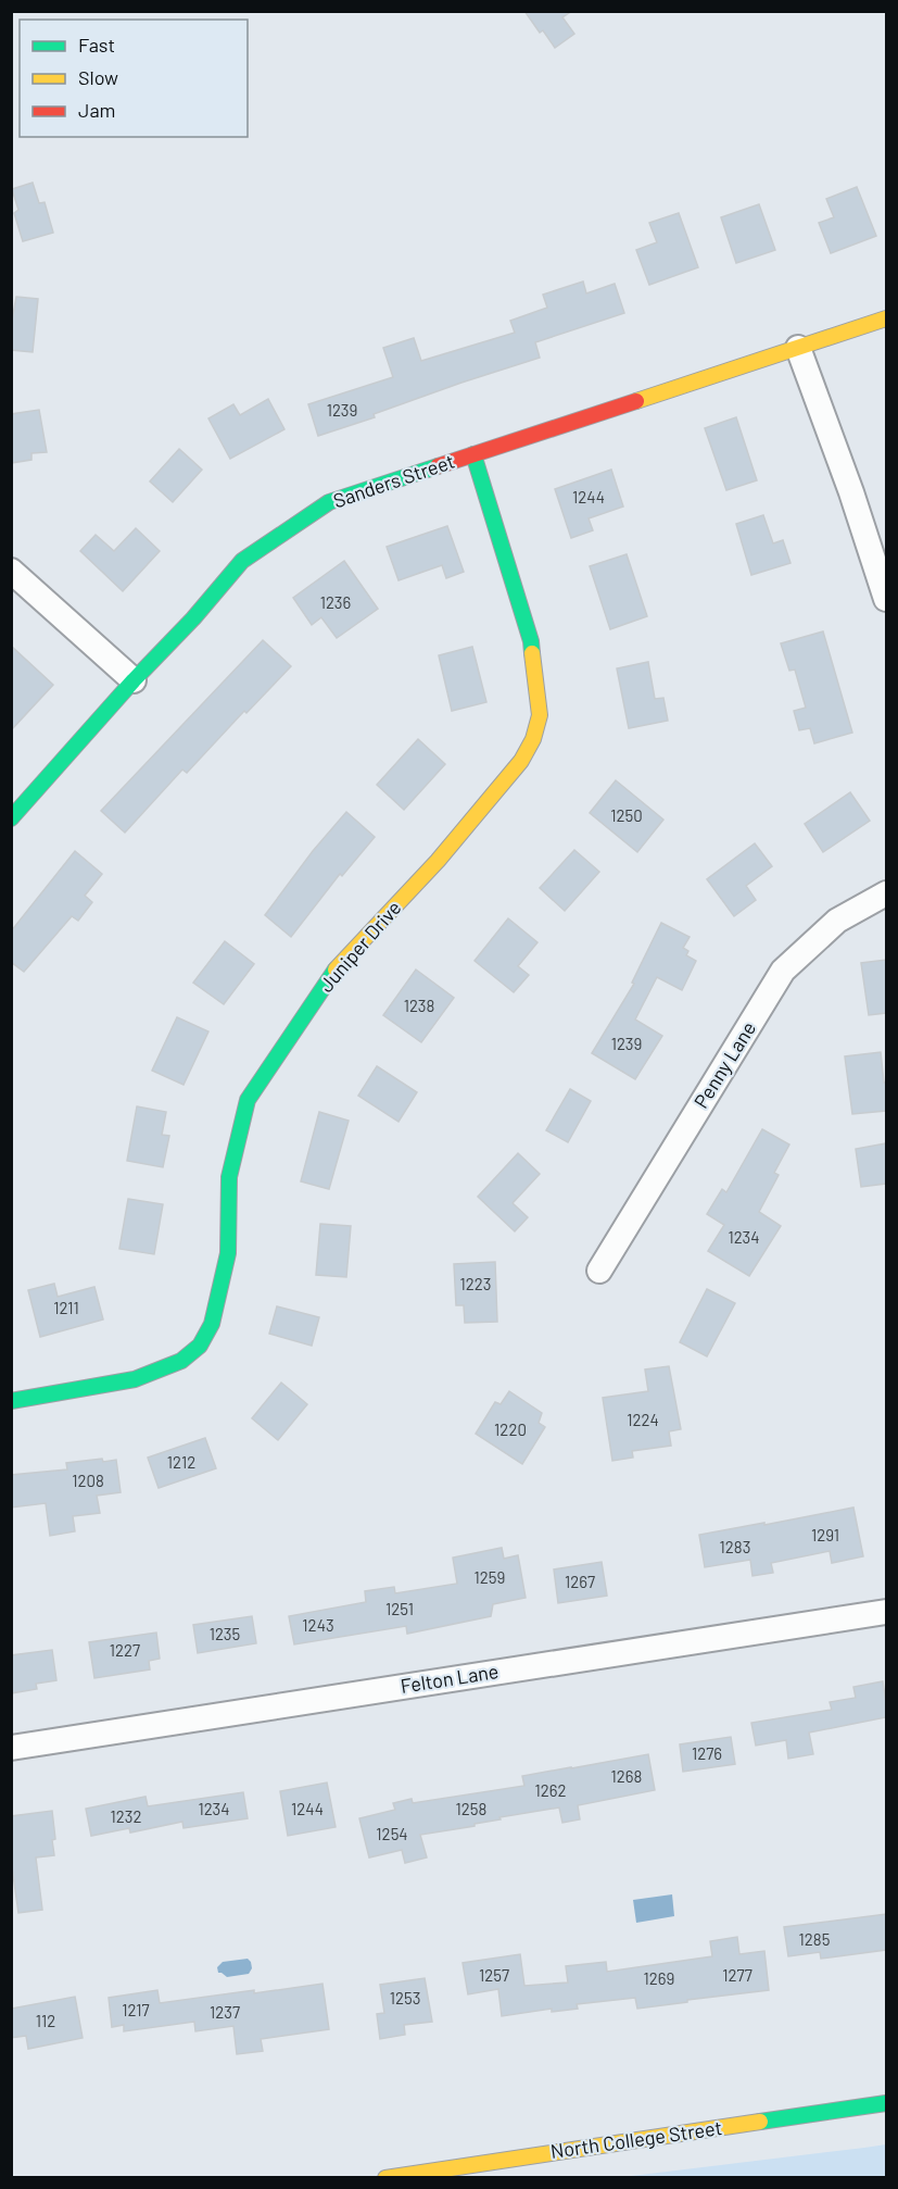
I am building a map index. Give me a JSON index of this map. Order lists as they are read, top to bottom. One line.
{"streets":{"street":["Sanders Street","Juniper Drive","Penny Lane","Felton Lane","North College Street"]},"crossings":[["Sanders Street","Juniper Drive"]],"house_numbers":["1239","1244","1236","1250","1238","1239","1234","1223","1211","1224","1220","1212","1208","1291","1283","1259","1267","1251","1243","1235","1227","1276","1268","1262","1234","1244","1258","1232","1254","1285","1257","1277","1269","1253","1217","1237","112"],"legend":["Fast","Slow","Jam"]}
